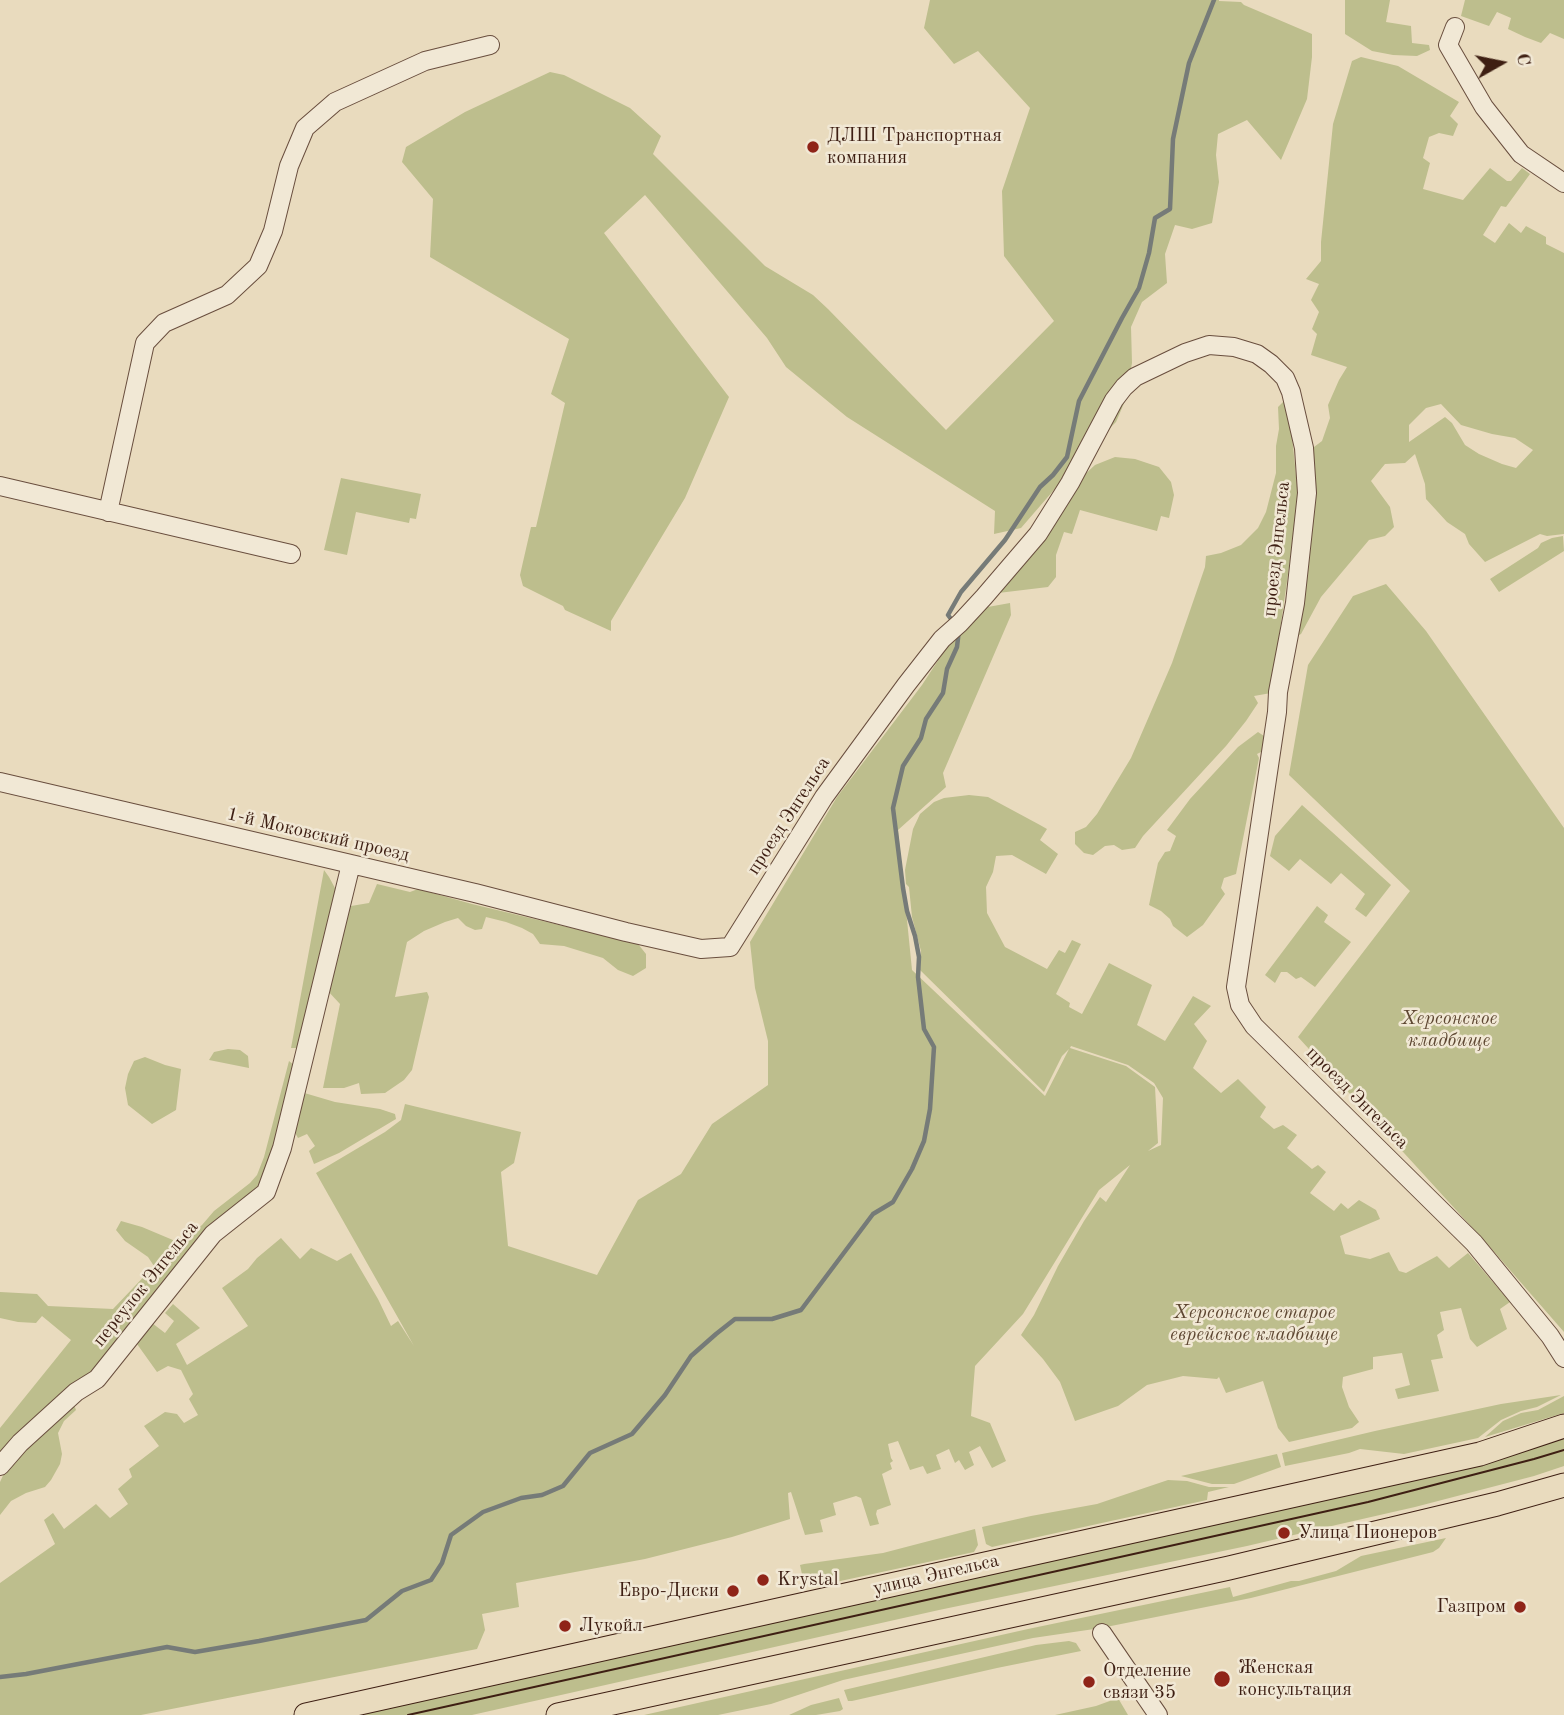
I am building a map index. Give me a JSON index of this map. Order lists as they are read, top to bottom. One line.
{"streets":{"main road":["улица Энгельса"],"street":["проезд Энгельса","1-й Моковский проезд","переулок Энгельса"]},"crossings":[["проезд Энгельса","1-й Моковский проезд"],["1-й Моковский проезд","переулок Энгельса"]],"parks":["Херсонское кладбище","Херсонское старое еврейское кладбище"],"places":["ДЛШ Транспортная компания","Улица Пионеров","Krystal","Евро-Диски","Газпром","Лукойл","Женская консультация","Отделение связи 35"],"north":"right"}
